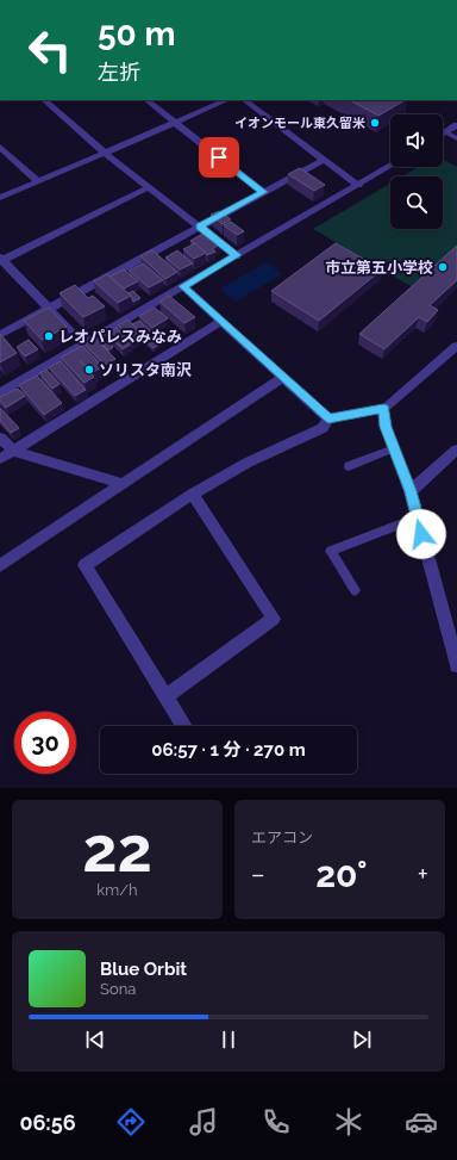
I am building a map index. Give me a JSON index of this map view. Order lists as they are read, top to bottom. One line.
{"places":["イオンモール東久留米","市立第五小学校","レオパレスみなみ","ソリスタ南沢"],"page":{"turn":["50 m","左折"],"limit":"30","trip":"06:57 · 1 分 · 270 m","tile":[["22","km/h"],"エアコン"],"heat":["−","20°","+"],"song":["Blue Orbit","Sona"],"tabs":"06:56"}}
